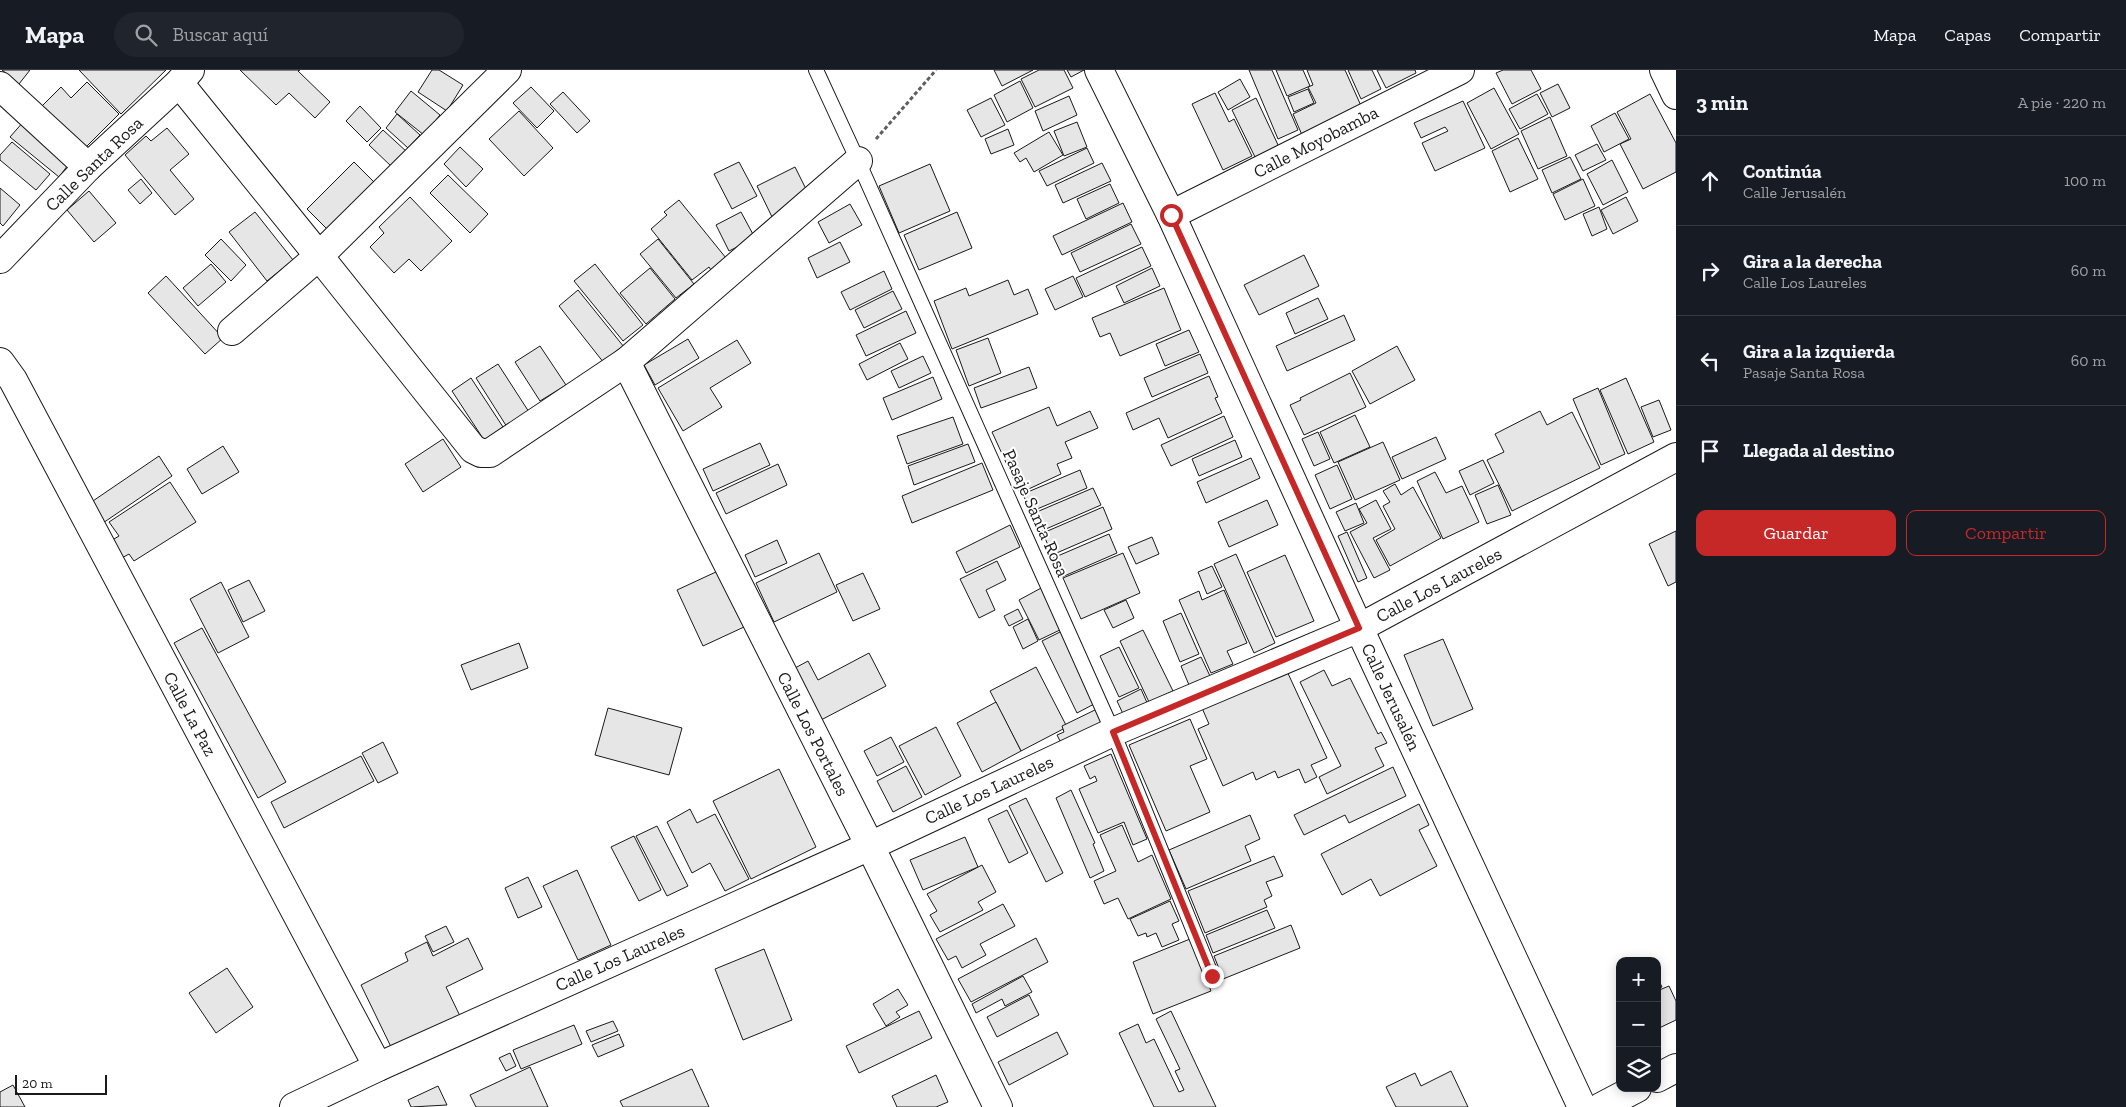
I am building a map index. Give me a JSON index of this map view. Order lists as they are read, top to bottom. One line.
{"streets":{"street":["Calle Moyobamba","Calle Santa Rosa","Calle Los Laureles","Calle Jerusalén","Calle La Paz","Calle Los Portales"],"lane":["Pasaje Santa Rosa"]},"crossings":[["Calle Moyobamba","Calle Jerusalén"],["Pasaje Santa Rosa","Calle Los Laureles"],["Calle Los Laureles","Calle Jerusalén"],["Calle Los Laureles","Calle La Paz"],["Calle Los Laureles","Calle Los Portales"]],"scale_bar":"20 m","page":{"header":"Mapa","search":"Buscar aquí","nav":["Mapa","Capas","Compartir"],"heading":["3 min","A pie · 220 m"],"list":[["Continúa","Calle Jerusalén","100 m"],["Gira a la derecha","Calle Los Laureles","60 m"],["Gira a la izquierda","Pasaje Santa Rosa","60 m"],"Llegada al destino"],"buttons":["Guardar","Compartir"],"map_buttons":["+","−"],"scale":"20 m"}}
